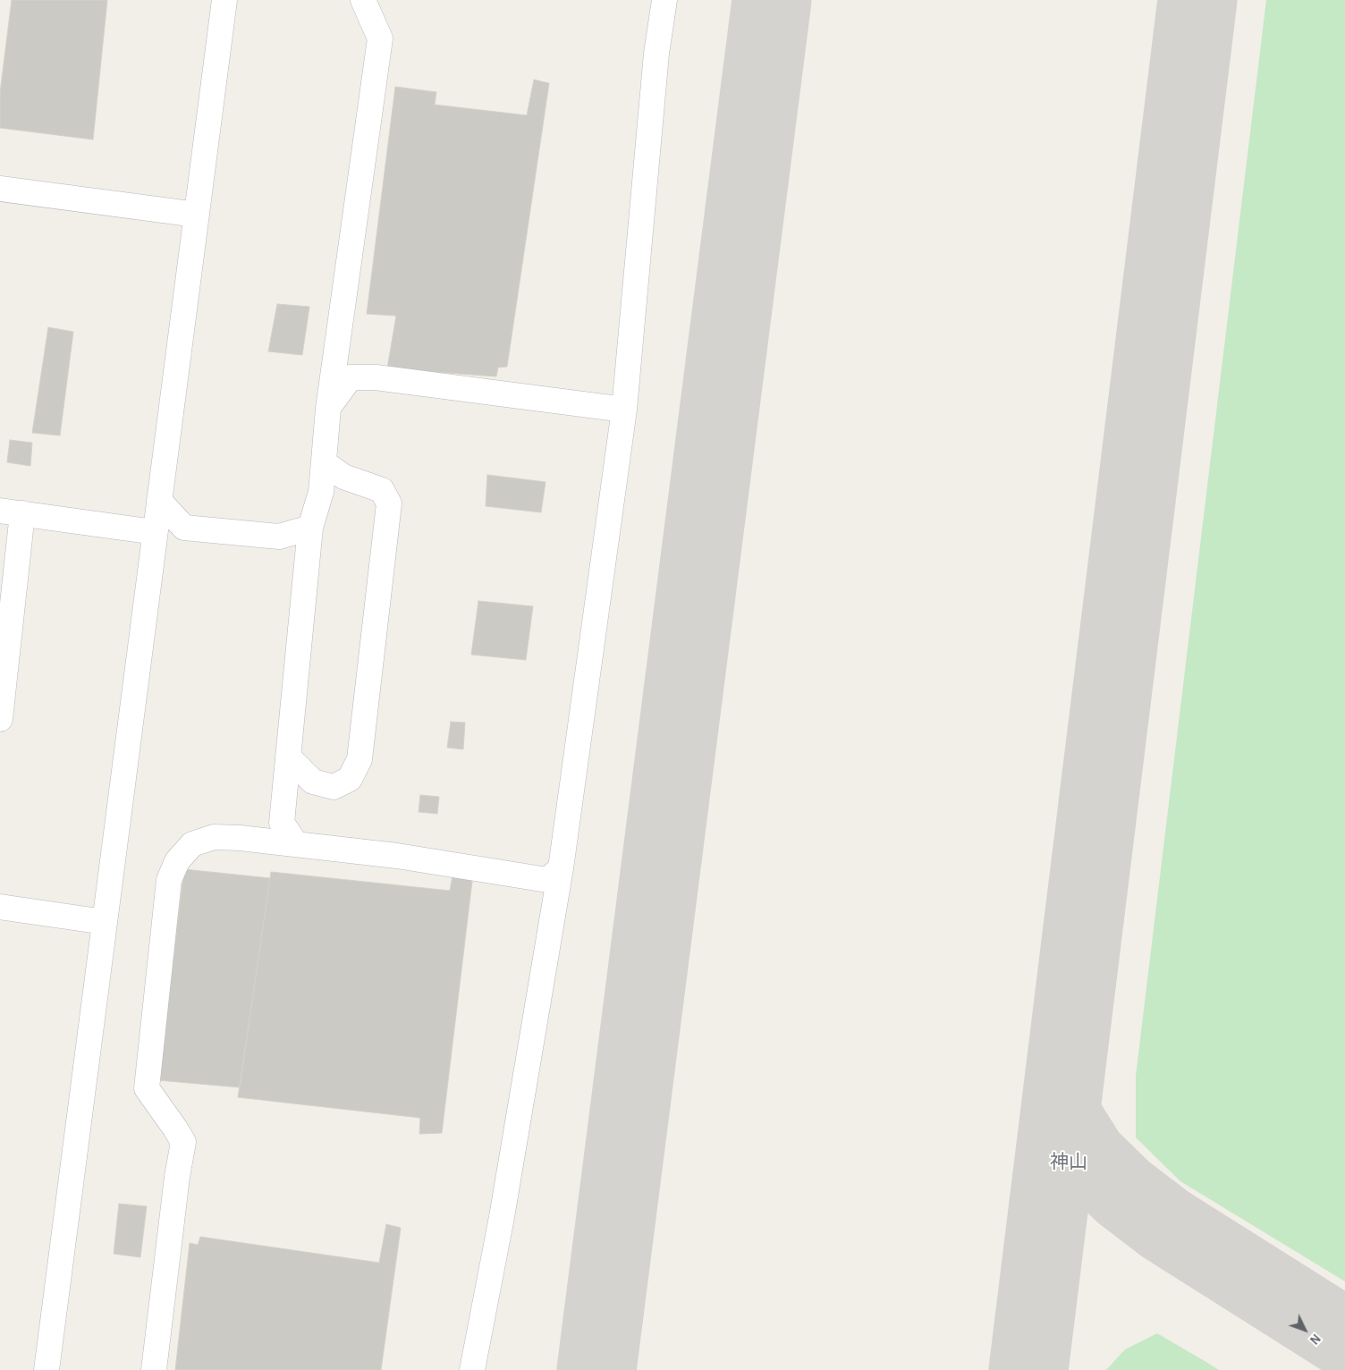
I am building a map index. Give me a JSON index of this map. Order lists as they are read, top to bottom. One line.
{"districts":["神山"],"north":"bottom right"}
